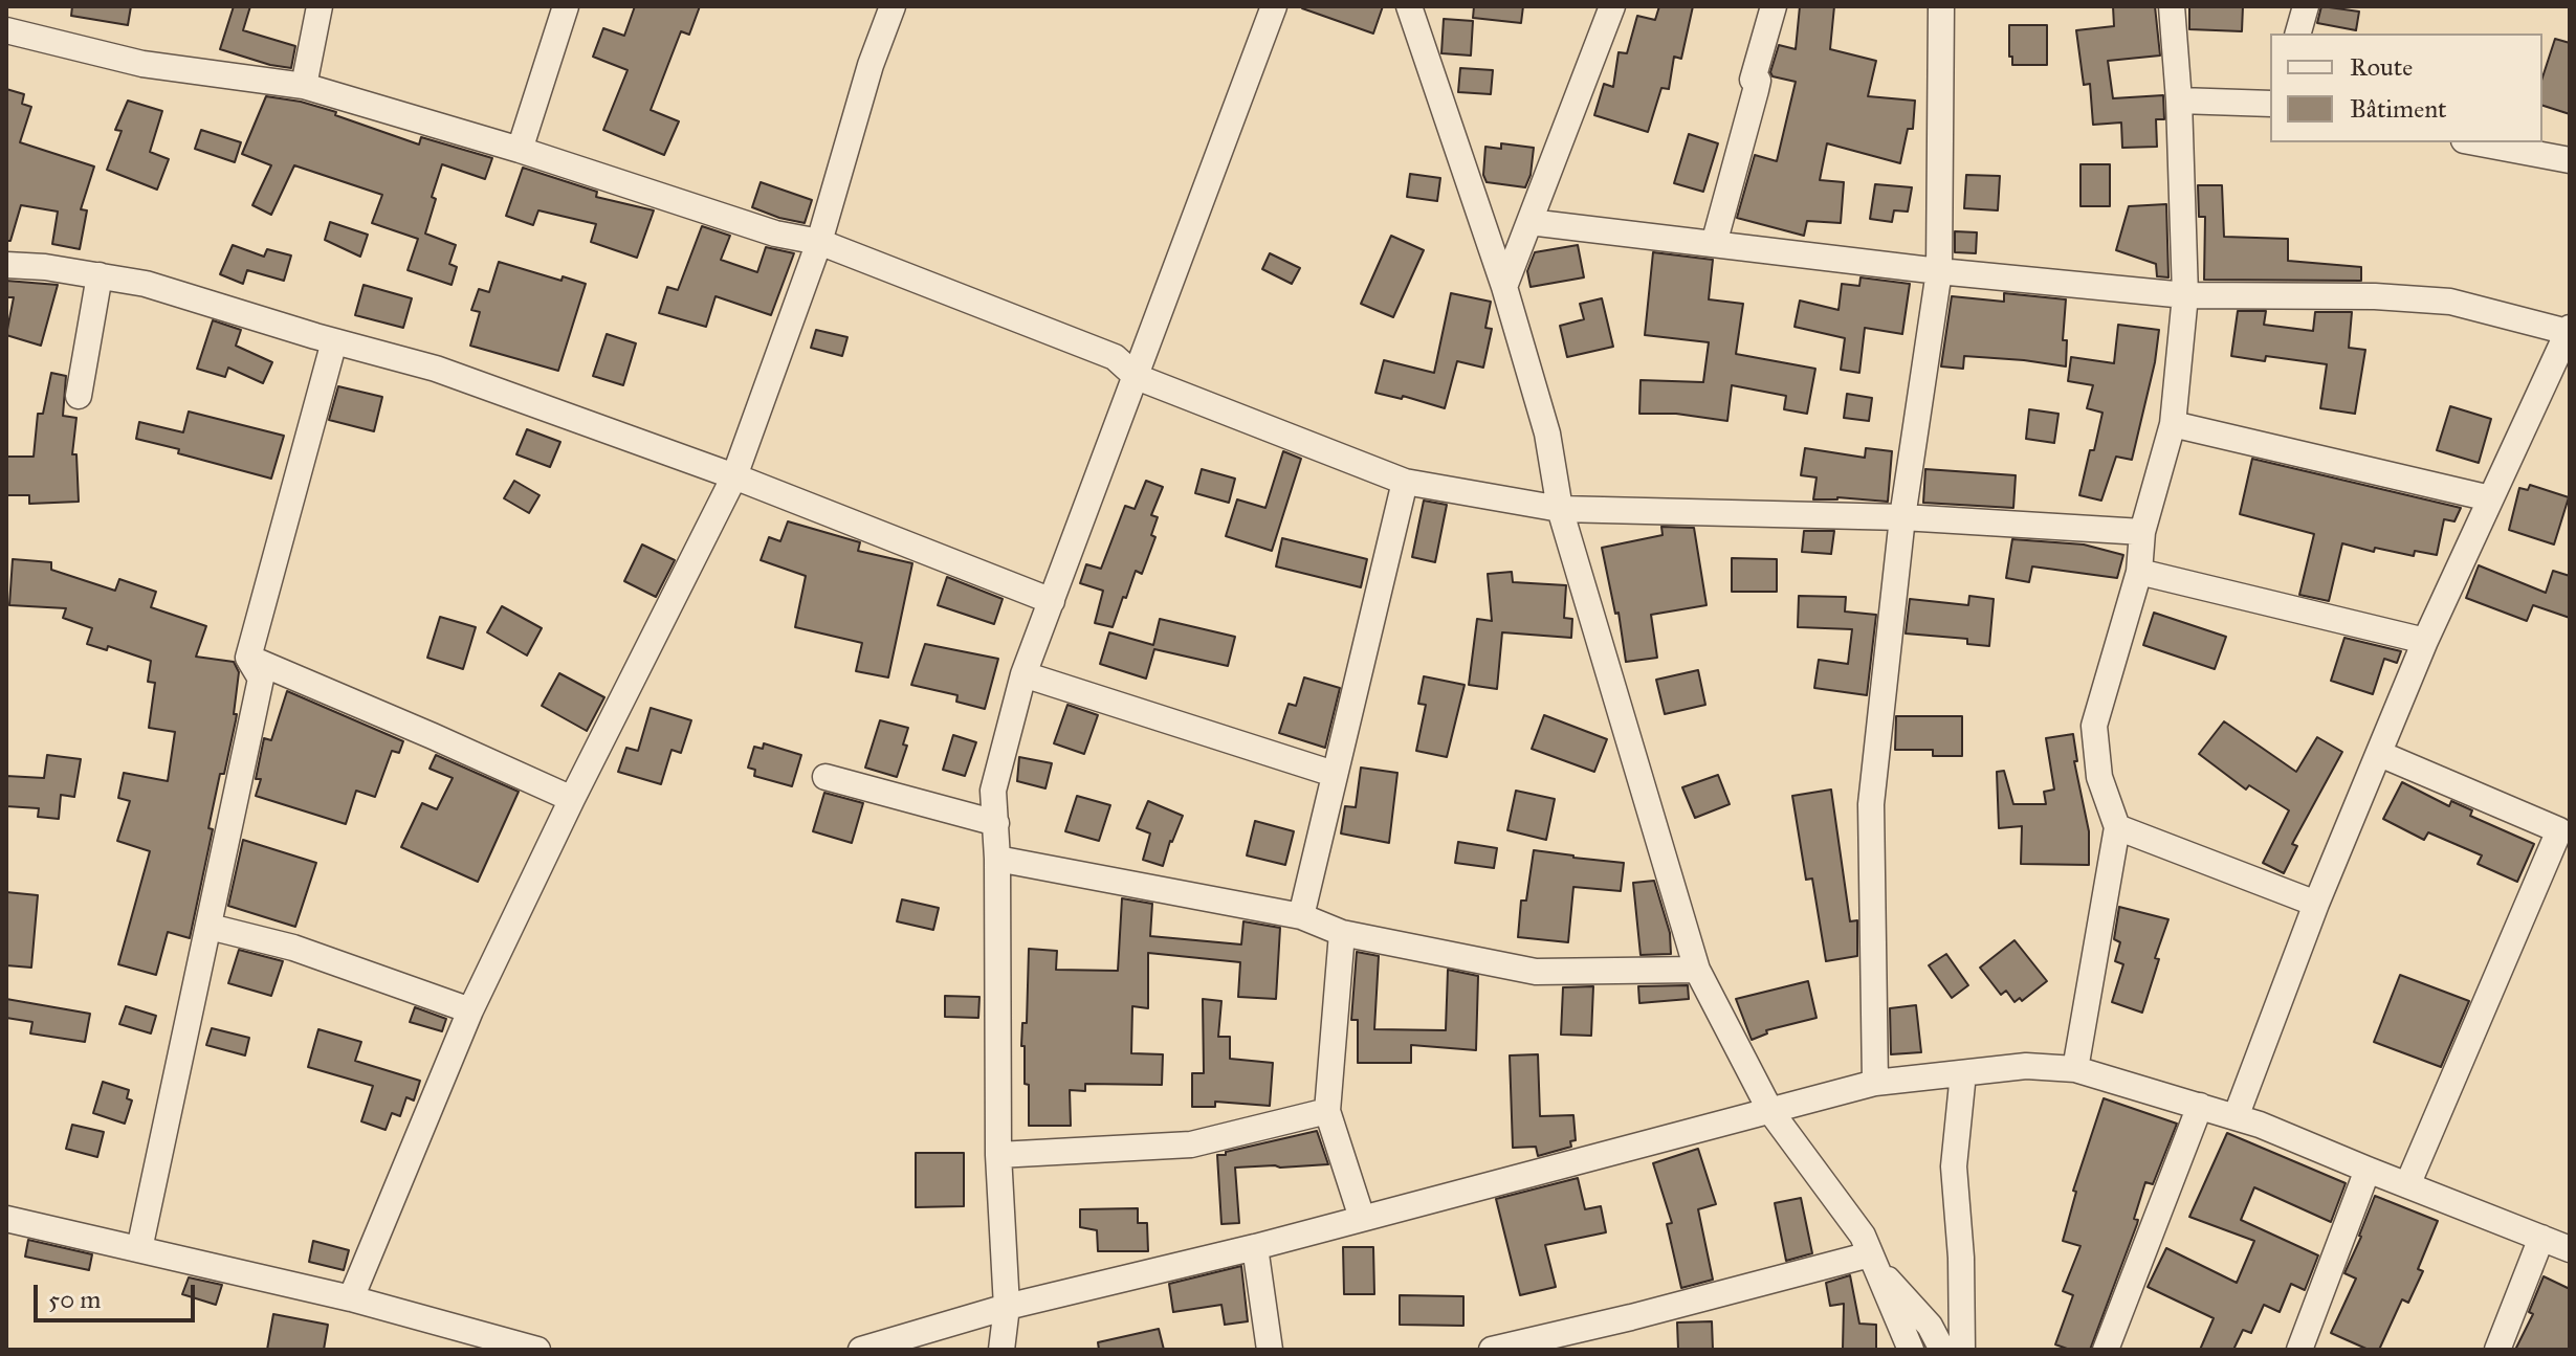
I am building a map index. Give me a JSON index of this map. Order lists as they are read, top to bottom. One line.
{"legend":["Route","Bâtiment"],"scale_bar":"50 m"}
